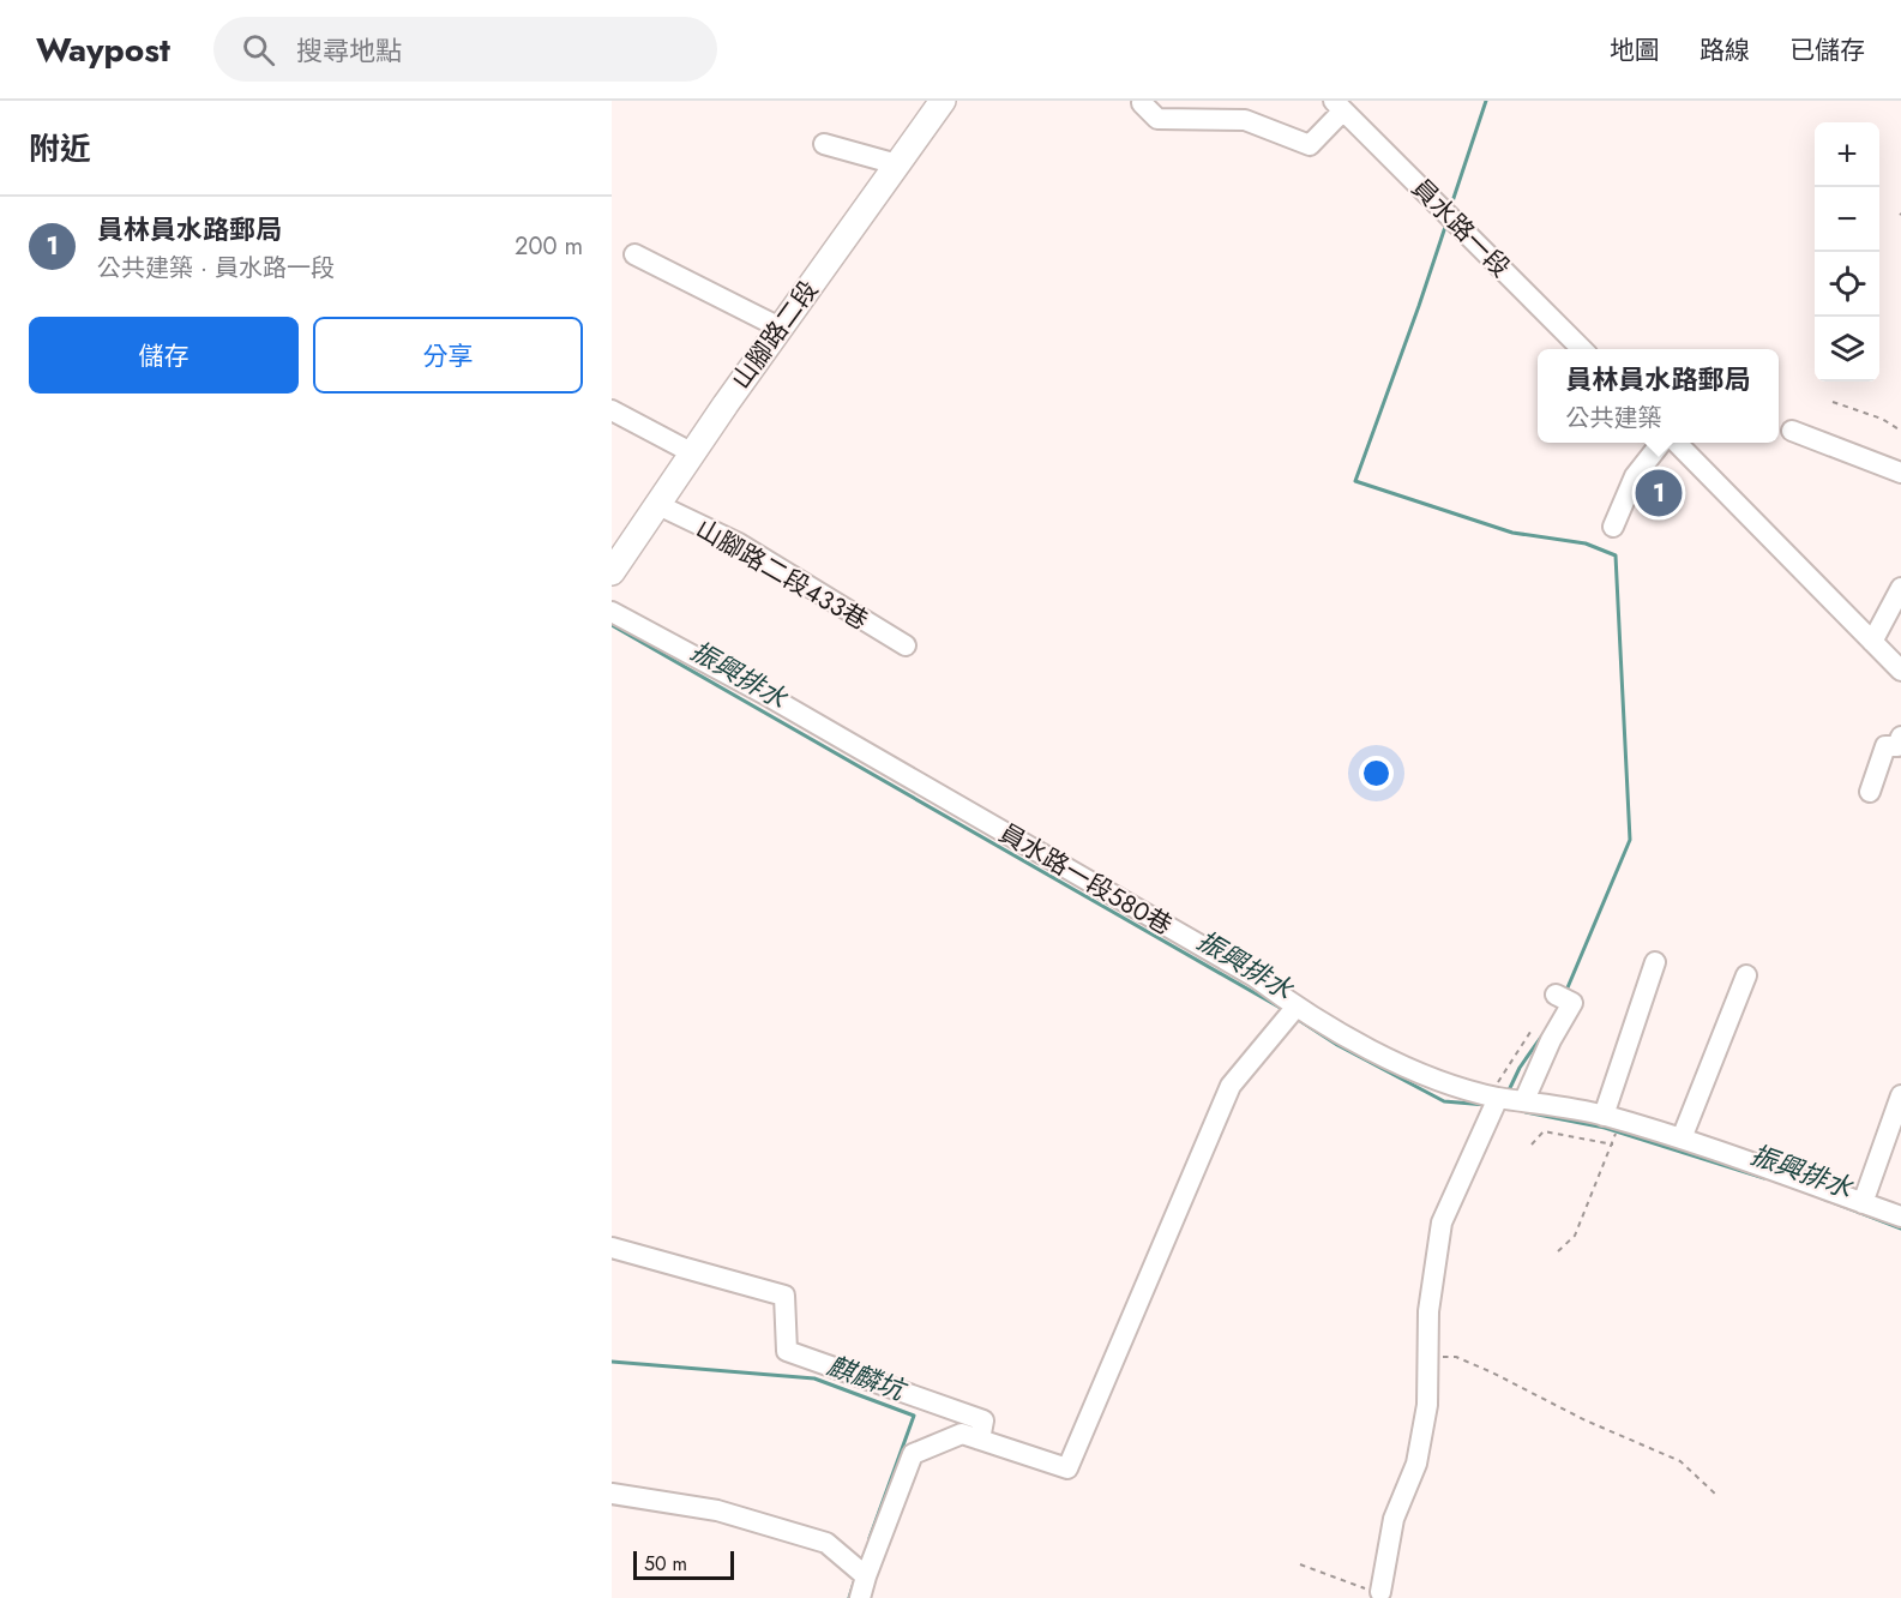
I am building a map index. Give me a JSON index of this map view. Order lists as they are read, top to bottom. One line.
{"streets":{"main road":["山腳路二段"],"street":["員水路一段","山腳路二段433巷","員水路一段580巷"]},"crossings":[["山腳路二段","山腳路二段433巷"]],"water":["振興排水","麒麟坑"],"scale_bar":"50 m","page":{"header":"Waypost","search":"搜尋地點","nav":["地圖","路線","已儲存"],"heading":"附近","map_buttons":["+","−"],"list":[{"mark":"1","name":"員林員水路郵局","note":"公共建築 · 員水路一段","value":"200 m"}],"buttons":["儲存","分享"],"popup":["員林員水路郵局","公共建築"],"pins":"1","scale":"50 m"}}
